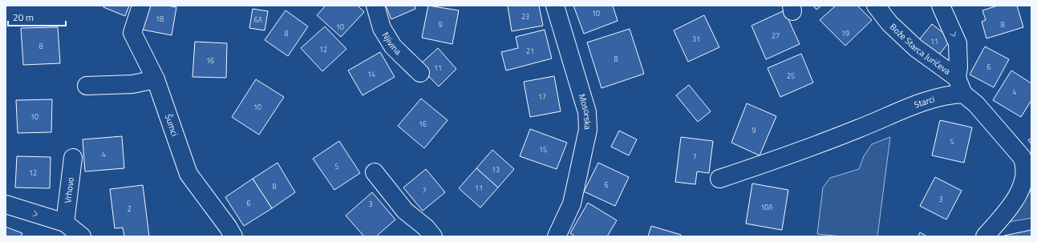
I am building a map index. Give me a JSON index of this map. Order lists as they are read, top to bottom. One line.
{"streets":{"street":["Njivina","Bože Starca Jurićeva","Starci","Mosorska","Šumci","Vrhovo"]},"crossings":[["Bože Starca Jurićeva","Starci"]],"house_numbers":["10","23","18","6A","9","8","10","8","19","27","31","11","8","12","21","8","16","6","11","14","25","4","17","10","10","16","9","5","15","4","7","5","13","12","6","8","11","7","3","6","3","10A","2"],"scale_bar":"20 m"}
